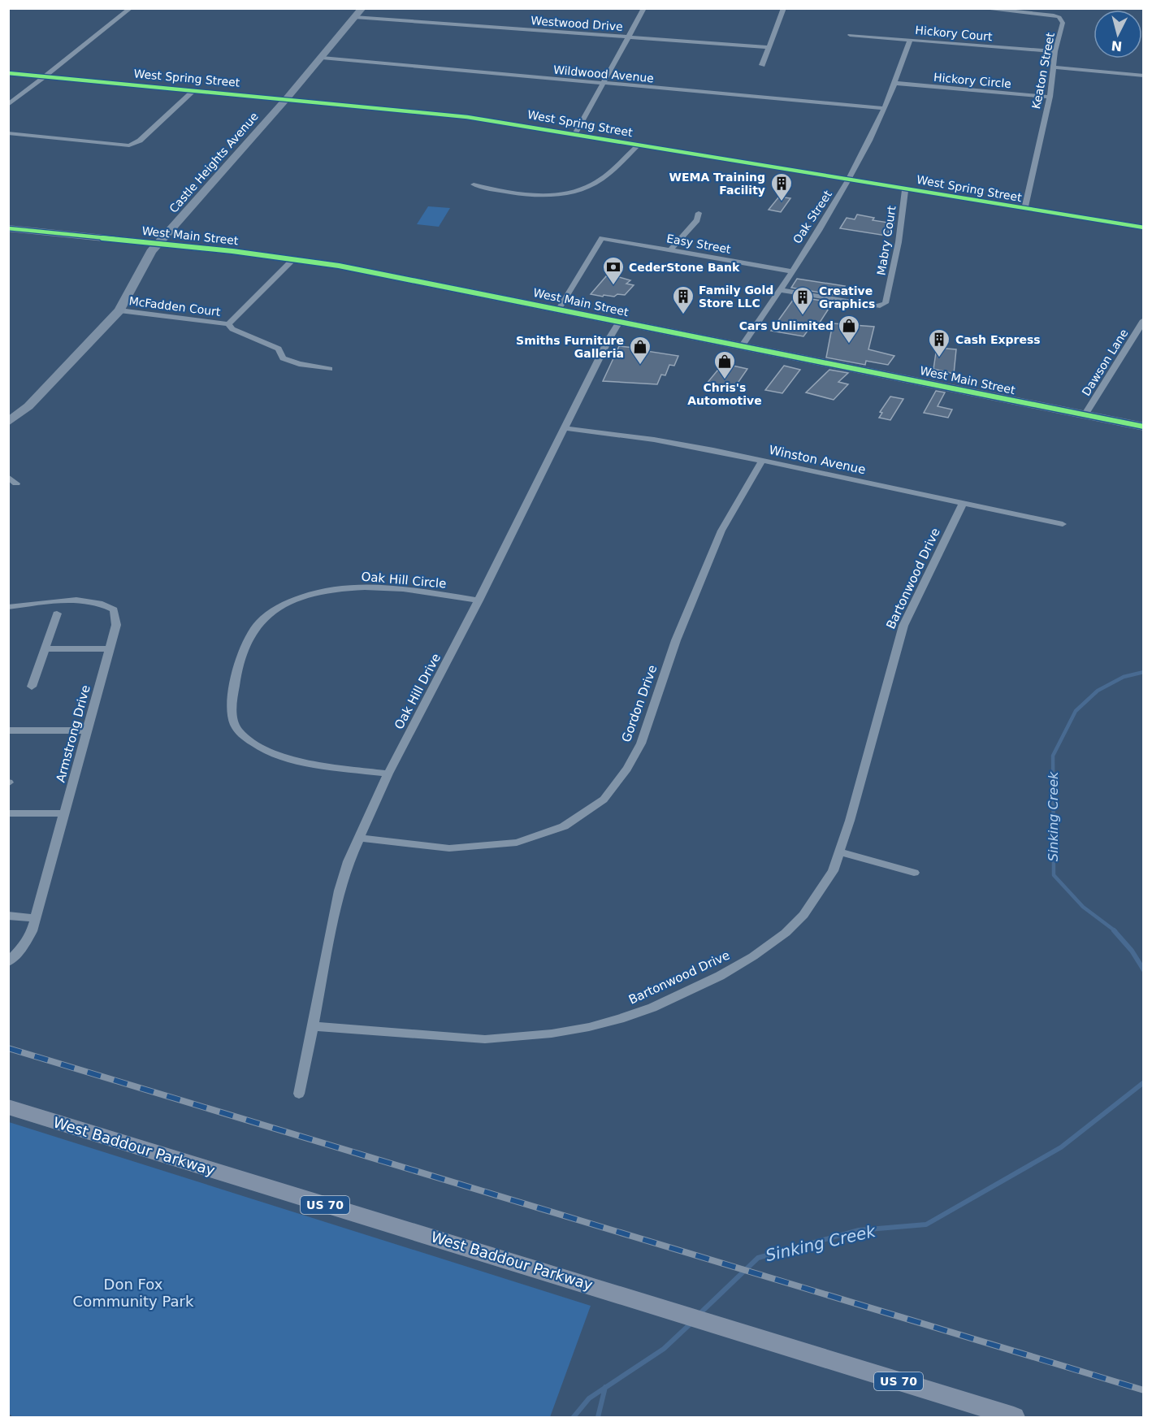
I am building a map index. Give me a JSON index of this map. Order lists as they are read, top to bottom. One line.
{"streets":{"main road":["West Main Street","West Baddour Parkway","US 70"],"street":["Westwood Drive","Hickory Court","Keaton Street","Wildwood Avenue","West Spring Street","Hickory Circle","Castle Heights Avenue","Oak Street","Mabry Court","Easy Street","McFadden Court","Dawson Lane","Winston Avenue","Bartonwood Drive","Oak Hill Circle","Oak Hill Drive","Gordon Drive","Armstrong Drive"]},"crossings":[["Westwood Drive","Castle Heights Avenue"],["Hickory Court","Keaton Street"],["Hickory Court","Oak Street"],["Keaton Street","West Spring Street"],["Keaton Street","Hickory Circle"],["Wildwood Avenue","Castle Heights Avenue"],["Wildwood Avenue","Oak Street"],["West Spring Street","Castle Heights Avenue"],["West Spring Street","Oak Street"],["West Spring Street","Mabry Court"],["Hickory Circle","Oak Street"],["Castle Heights Avenue","West Main Street"],["Castle Heights Avenue","McFadden Court"],["Oak Street","West Main Street"],["Oak Street","Mabry Court"],["Oak Street","Easy Street"],["West Main Street","Easy Street"],["West Main Street","Dawson Lane"],["West Main Street","Oak Hill Drive"],["Winston Avenue","Bartonwood Drive"],["Winston Avenue","Oak Hill Drive"],["Winston Avenue","Gordon Drive"],["Bartonwood Drive","Oak Hill Drive"],["Oak Hill Circle","Oak Hill Drive"],["Oak Hill Drive","Gordon Drive"]],"water":["Sinking Creek"],"parks":["Don Fox Community Park"],"places":{"building":["WEMA Training Facility","Family Gold Store LLC","Creative Graphics","Cash Express"],"bank":["CederStone Bank"],"shop":["Cars Unlimited","Smiths Furniture Galleria","Chris's Automotive"]},"north":"bottom"}
